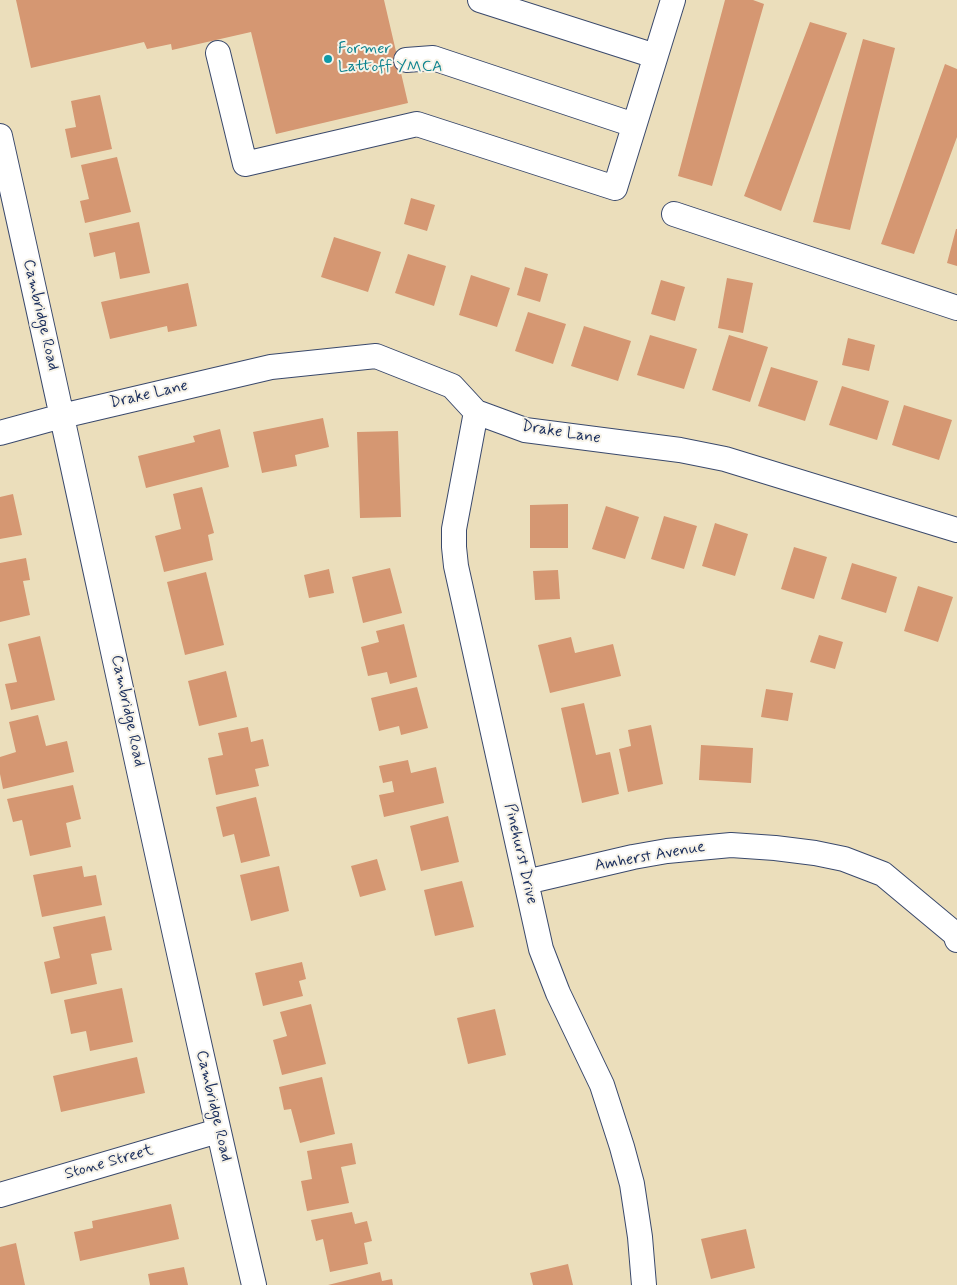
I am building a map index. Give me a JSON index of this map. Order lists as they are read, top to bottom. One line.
{"streets":{"street":["Cambridge Road","Drake Lane","Pinehurst Drive","Amherst Avenue","Stone Street"]},"crossings":[["Cambridge Road","Drake Lane"],["Cambridge Road","Stone Street"],["Drake Lane","Pinehurst Drive"],["Pinehurst Drive","Amherst Avenue"]],"places":["Former Lattoff YMCA"]}
